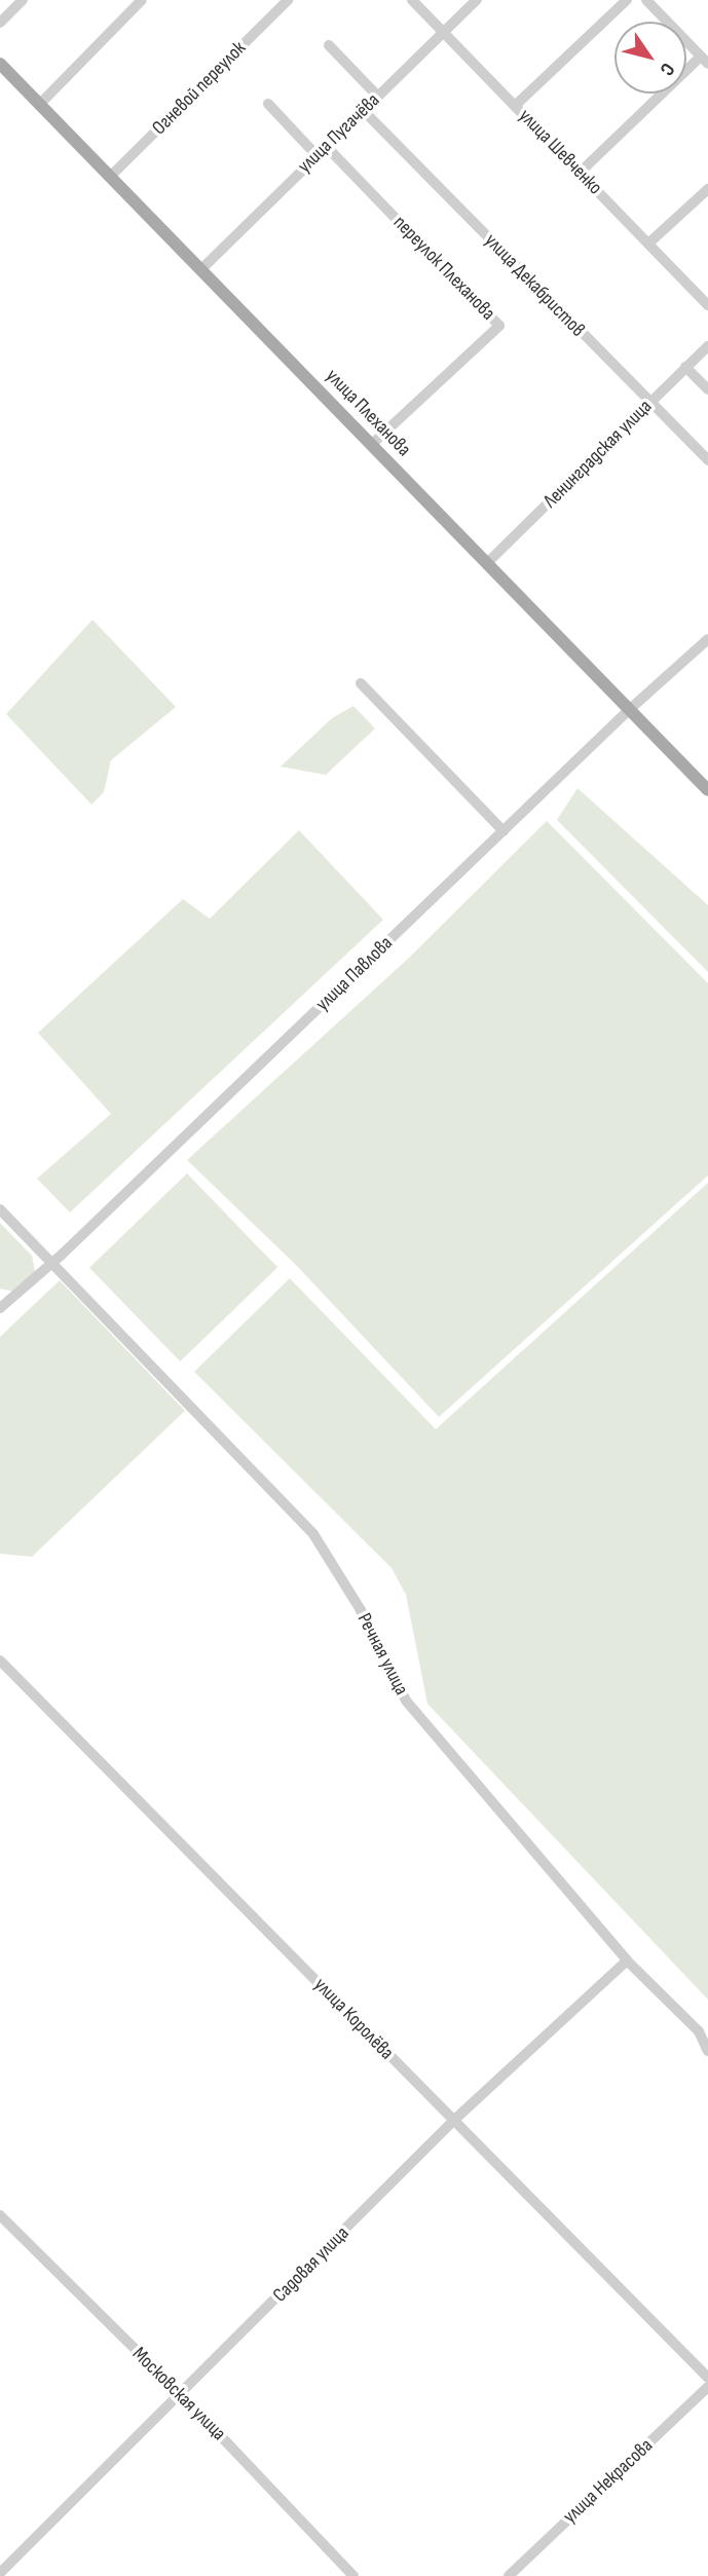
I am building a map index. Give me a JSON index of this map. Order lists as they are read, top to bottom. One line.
{"streets":{"main road":["улица Плеханова"],"street":["Огневой переулок","улица Пугачёва","улица Шевченко","переулок Плеханова","улица Декабристов","Ленинградская улица","улица Павлова","Речная улица","улица Королёва","Садовая улица","Московская улица","улица Некрасова"]},"crossings":[["Огневой переулок","улица Плеханова"],["улица Пугачёва","улица Шевченко"],["улица Пугачёва","переулок Плеханова"],["улица Пугачёва","улица Декабристов"],["улица Пугачёва","улица Плеханова"],["переулок Плеханова","улица Плеханова"],["улица Декабристов","Ленинградская улица"],["улица Плеханова","Ленинградская улица"],["улица Плеханова","улица Павлова"],["улица Павлова","Речная улица"],["Речная улица","Садовая улица"],["улица Королёва","Садовая улица"],["Садовая улица","Московская улица"]],"north":"bottom right"}
